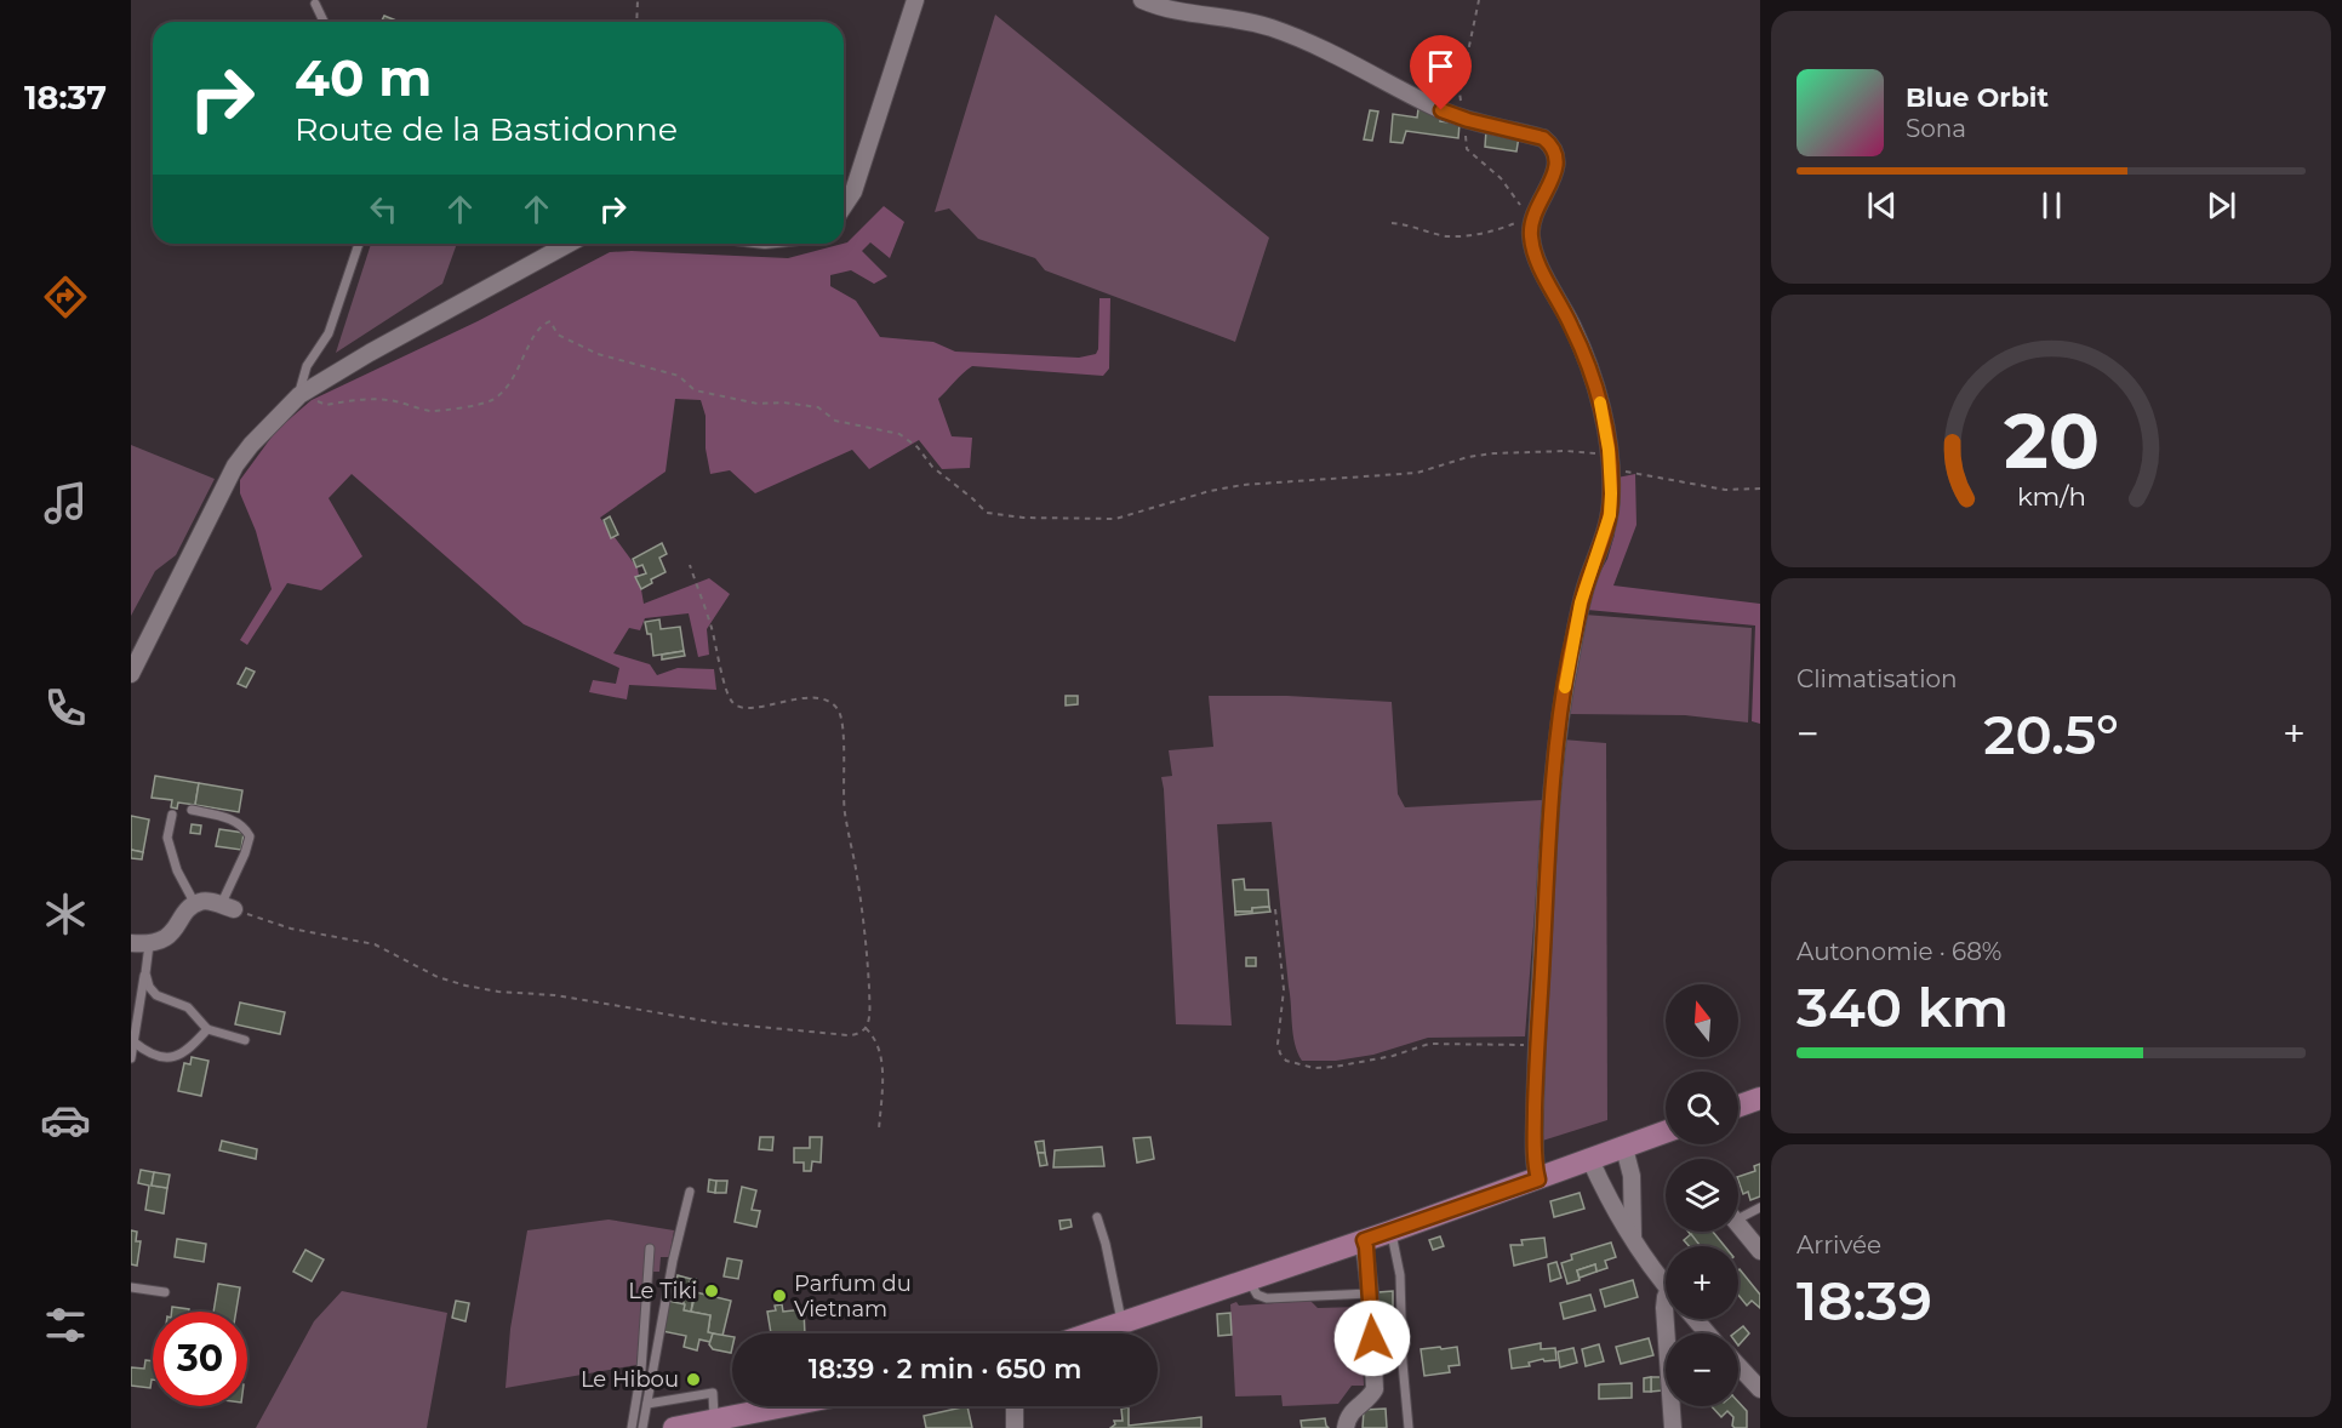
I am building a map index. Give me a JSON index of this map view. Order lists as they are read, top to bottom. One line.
{"places":["Le Tiki","Parfum du Vietnam","Le Hibou"],"north":"top","page":{"tabs":"18:37","turn":["40 m","Route de la Bastidonne"],"song":["Blue Orbit","Sona"],"tile":["Climatisation",["Autonomie · 68%","340 km"],["Arrivée","18:39"]],"heat":["−","20.5°","+"],"map_buttons":["+","−"],"limit":"30","trip":"18:39 · 2 min · 650 m","gauge":["20","km/h"]}}
